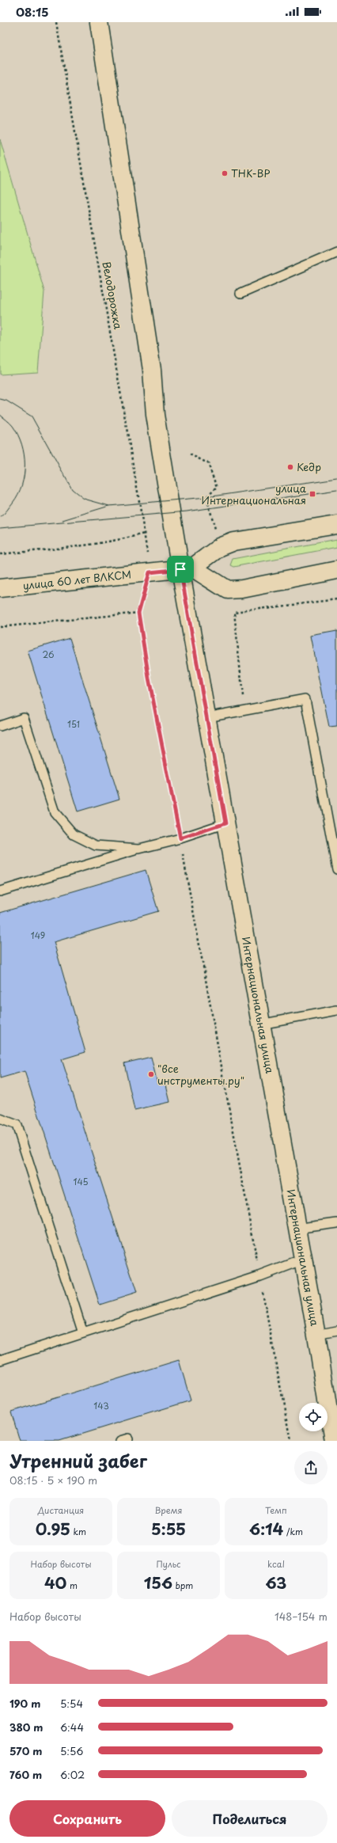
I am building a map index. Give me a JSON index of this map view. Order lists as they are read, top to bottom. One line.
{"streets":{"main road":["улица 60 лет ВЛКСМ","Интернациональная улица"],"path":["Велодорожка"]},"crossings":[["Велодорожка","улица 60 лет ВЛКСМ"],["улица 60 лет ВЛКСМ","Интернациональная улица"]],"places":{"other":["ТНК-ВР","Кедр","\"все инструменты.ру\""],"transit":["улица Интернациональная"]},"house_numbers":["26","151","149","145","143"],"page":{"status":"08:15","heading":["Утренний забег","08:15 · 5 × 190 m"],"stats":[["Дистанция","0.95 km"],["Время","5:55"],["Темп","6:14 /km"],["Набор высоты","40 m"],["Пульс","156 bpm"],["kcal","63"]],"chart":["Набор высоты","148–154 m"],"list":[{"name":"190 m","note":"5:54"},{"name":"380 m","note":"6:44"},{"name":"570 m","note":"5:56"},{"name":"760 m","note":"6:02"}],"buttons":["Сохранить","Поделиться"]}}
